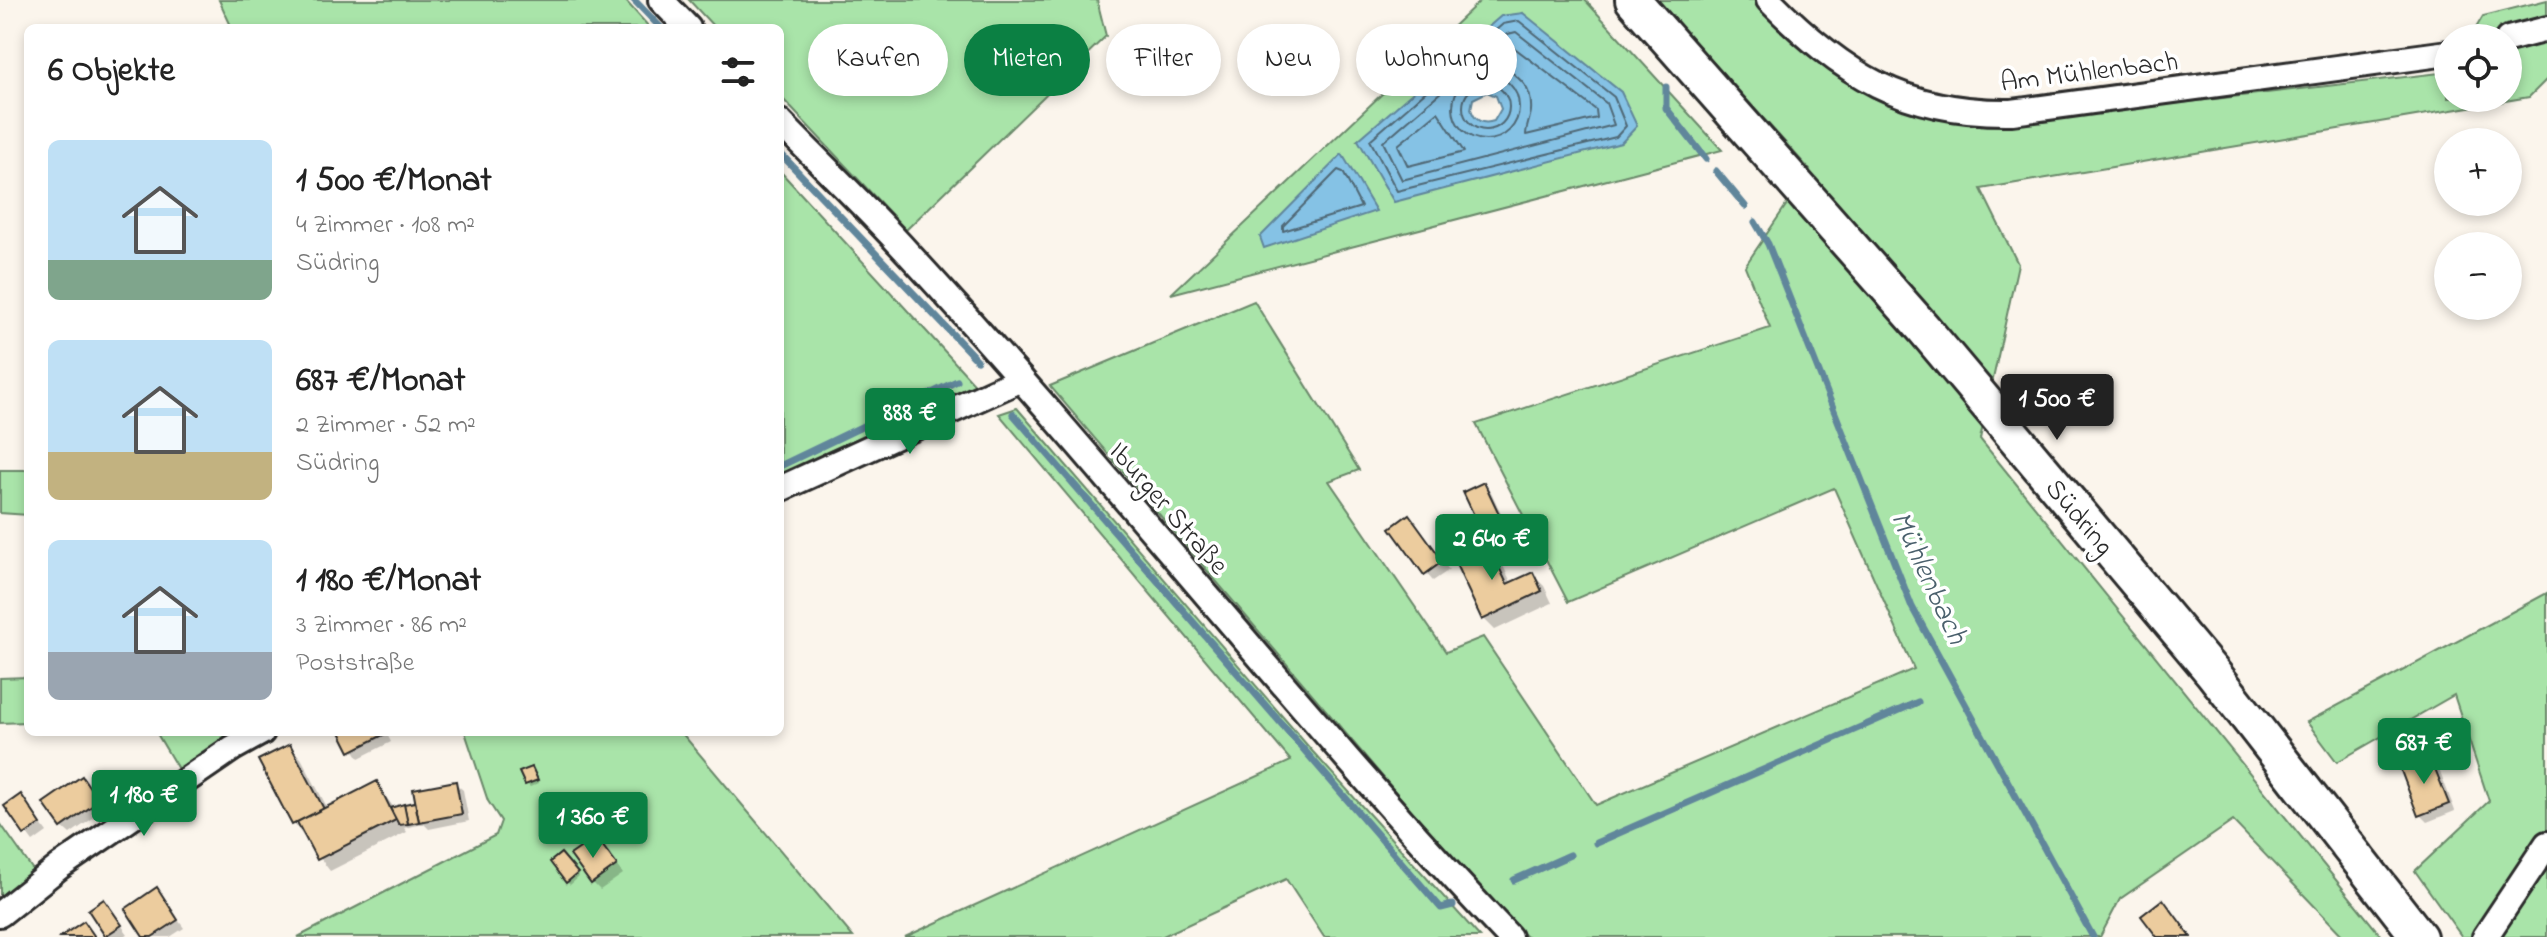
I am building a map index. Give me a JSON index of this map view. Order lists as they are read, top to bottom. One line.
{"streets":{"main road":["Südring"],"street":["Am Mühlenbach","Iburger Straße"]},"water":["Mühlenbach"],"page":{"map_buttons":["+","−"],"chip":["Kaufen","Mieten","Filter","Neu","Wohnung"],"heading":"6 Objekte","list":[{"name":"1 500 €/Monat","note":"4 Zimmer · 108 m² · Südring"},{"name":"687 €/Monat","note":"2 Zimmer · 52 m² · Südring"},{"name":"1 180 €/Monat","note":"3 Zimmer · 86 m² · Poststraße"}],"price":["1 500 €","888 €","2 640 €","687 €","1 180 €","1 360 €"]}}
